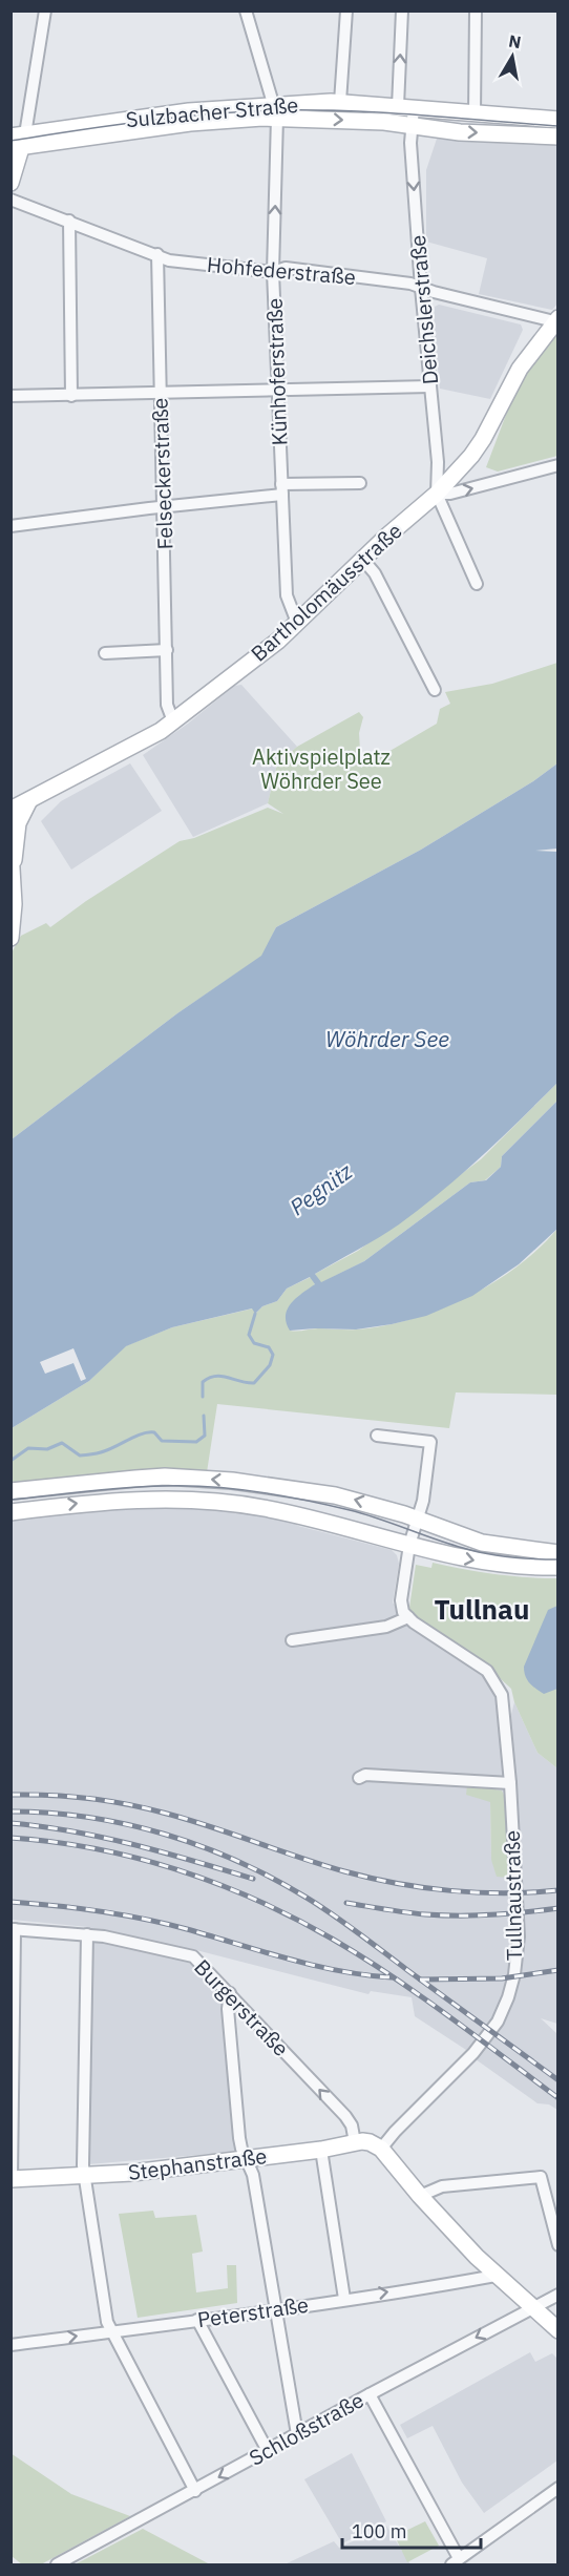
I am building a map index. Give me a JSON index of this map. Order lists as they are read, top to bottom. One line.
{"streets":{"main road":["Sulzbacher Straße","Bartholomäusstraße","Stephanstraße"],"street":["Hohfederstraße","Deichslerstraße","Künhoferstraße","Felseckerstraße","Tullnaustraße","Burgerstraße","Peterstraße","Schloßstraße"]},"crossings":[["Sulzbacher Straße","Deichslerstraße"],["Sulzbacher Straße","Künhoferstraße"],["Hohfederstraße","Deichslerstraße"],["Hohfederstraße","Künhoferstraße"],["Hohfederstraße","Felseckerstraße"],["Hohfederstraße","Bartholomäusstraße"],["Deichslerstraße","Bartholomäusstraße"],["Künhoferstraße","Bartholomäusstraße"],["Felseckerstraße","Bartholomäusstraße"],["Tullnaustraße","Stephanstraße"],["Burgerstraße","Stephanstraße"]],"one_way":["Burgerstraße","Peterstraße","Schloßstraße"],"districts":["Tullnau"],"water":["Wöhrder See","Pegnitz"],"parks":["Aktivspielplatz Wöhrder See"],"scale_bar":"100 m","north":"top"}
